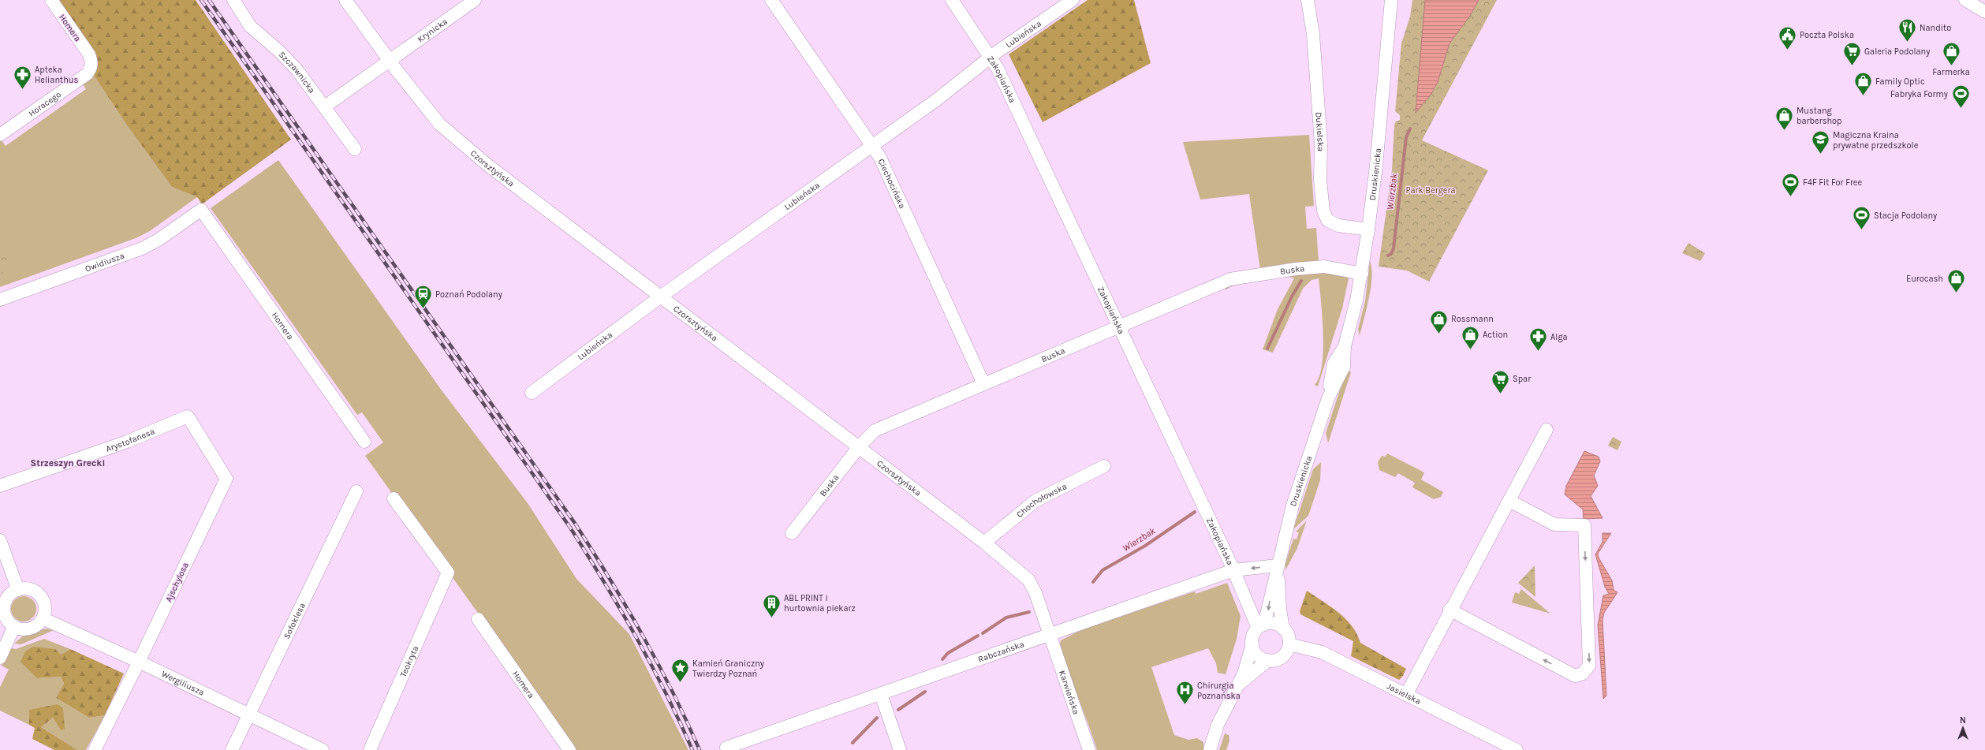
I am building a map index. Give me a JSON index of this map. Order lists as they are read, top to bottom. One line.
{"streets":{"street":["Homera","Krynicka","Lubieńska","Szczawnicka","Zakopiańska","Horacego","Dukielska","Czorsztyńska","Druskienicka","Ciechocińska","Owidiusza","Buska","Arystofanesa","Chochołowska","Ajschylosa","Sofoklesa","Rabczańska","Teokryta","Wergiliusza","Karwieńska","Jasielska"]},"crossings":[["Homera","Horacego"],["Homera","Owidiusza"],["Krynicka","Szczawnicka"],["Krynicka","Czorsztyńska"],["Lubieńska","Zakopiańska"],["Lubieńska","Czorsztyńska"],["Lubieńska","Ciechocińska"],["Zakopiańska","Druskienicka"],["Zakopiańska","Buska"],["Zakopiańska","Rabczańska"],["Zakopiańska","Jasielska"],["Dukielska","Druskienicka"],["Czorsztyńska","Buska"],["Czorsztyńska","Chochołowska"],["Czorsztyńska","Rabczańska"],["Czorsztyńska","Karwieńska"],["Druskienicka","Buska"],["Druskienicka","Rabczańska"],["Druskienicka","Jasielska"],["Ciechocińska","Buska"],["Arystofanesa","Ajschylosa"],["Ajschylosa","Wergiliusza"],["Sofoklesa","Wergiliusza"],["Rabczańska","Karwieńska"]],"districts":["Strzeszyn Grecki"],"water":["Wierzbak"],"parks":["Park Bergera"],"places":{"restaurant":["Nandito"],"public building":["Poczta Polska"],"supermarket":["Galeria Podolany","Spar"],"shop":["Farmerka","Family Optic","Mustang barbershop","Eurocash","Rossmann","Action"],"pharmacy":["Apteka Helianthus","Alga"],"sports":["Fabryka Formy","F4F Fit For Free","Stacja Podolany"],"school or university":["Magiczna Kraina prywatne przedszkole"],"station":["Poznań Podolany"],"building":["ABL PRINT i hurtownia piekarz"],"place":["Kamień Graniczny Twierdzy Poznań"],"hospital":["Chirurgia Poznańska"]},"north":"top"}
